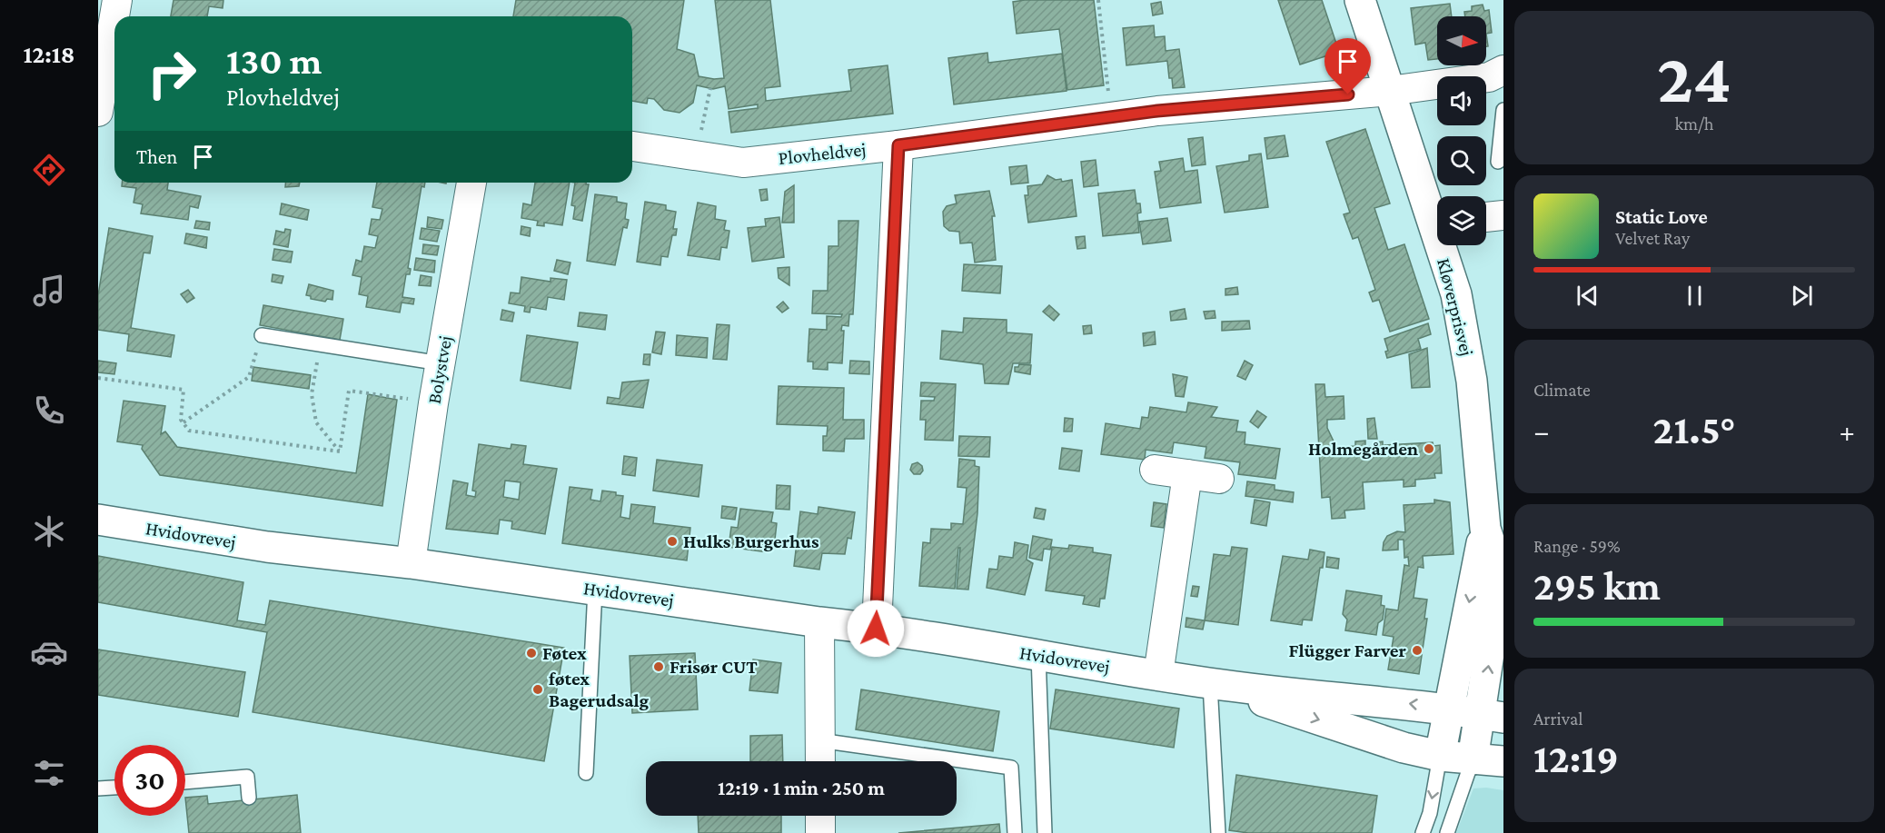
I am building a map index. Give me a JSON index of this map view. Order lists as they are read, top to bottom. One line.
{"streets":{"street":["Plovheldvej","Kløverprisvej","Bolystvej","Hvidovrevej"]},"crossings":[["Plovheldvej","Kløverprisvej"],["Kløverprisvej","Hvidovrevej"],["Bolystvej","Hvidovrevej"]],"places":["Holmegården","Hulks Burgerhus","Flügger Farver","Føtex","Frisør CUT","føtex Bagerudsalg"],"north":"right","page":{"tabs":"12:18","tile":[["24","km/h"],"Climate",["Range · 59%","295 km"],["Arrival","12:19"]],"turn":["130 m","Plovheldvej"],"then":"Then","song":["Static Love","Velvet Ray"],"heat":["−","21.5°","+"],"limit":"30","trip":"12:19 · 1 min · 250 m"}}
